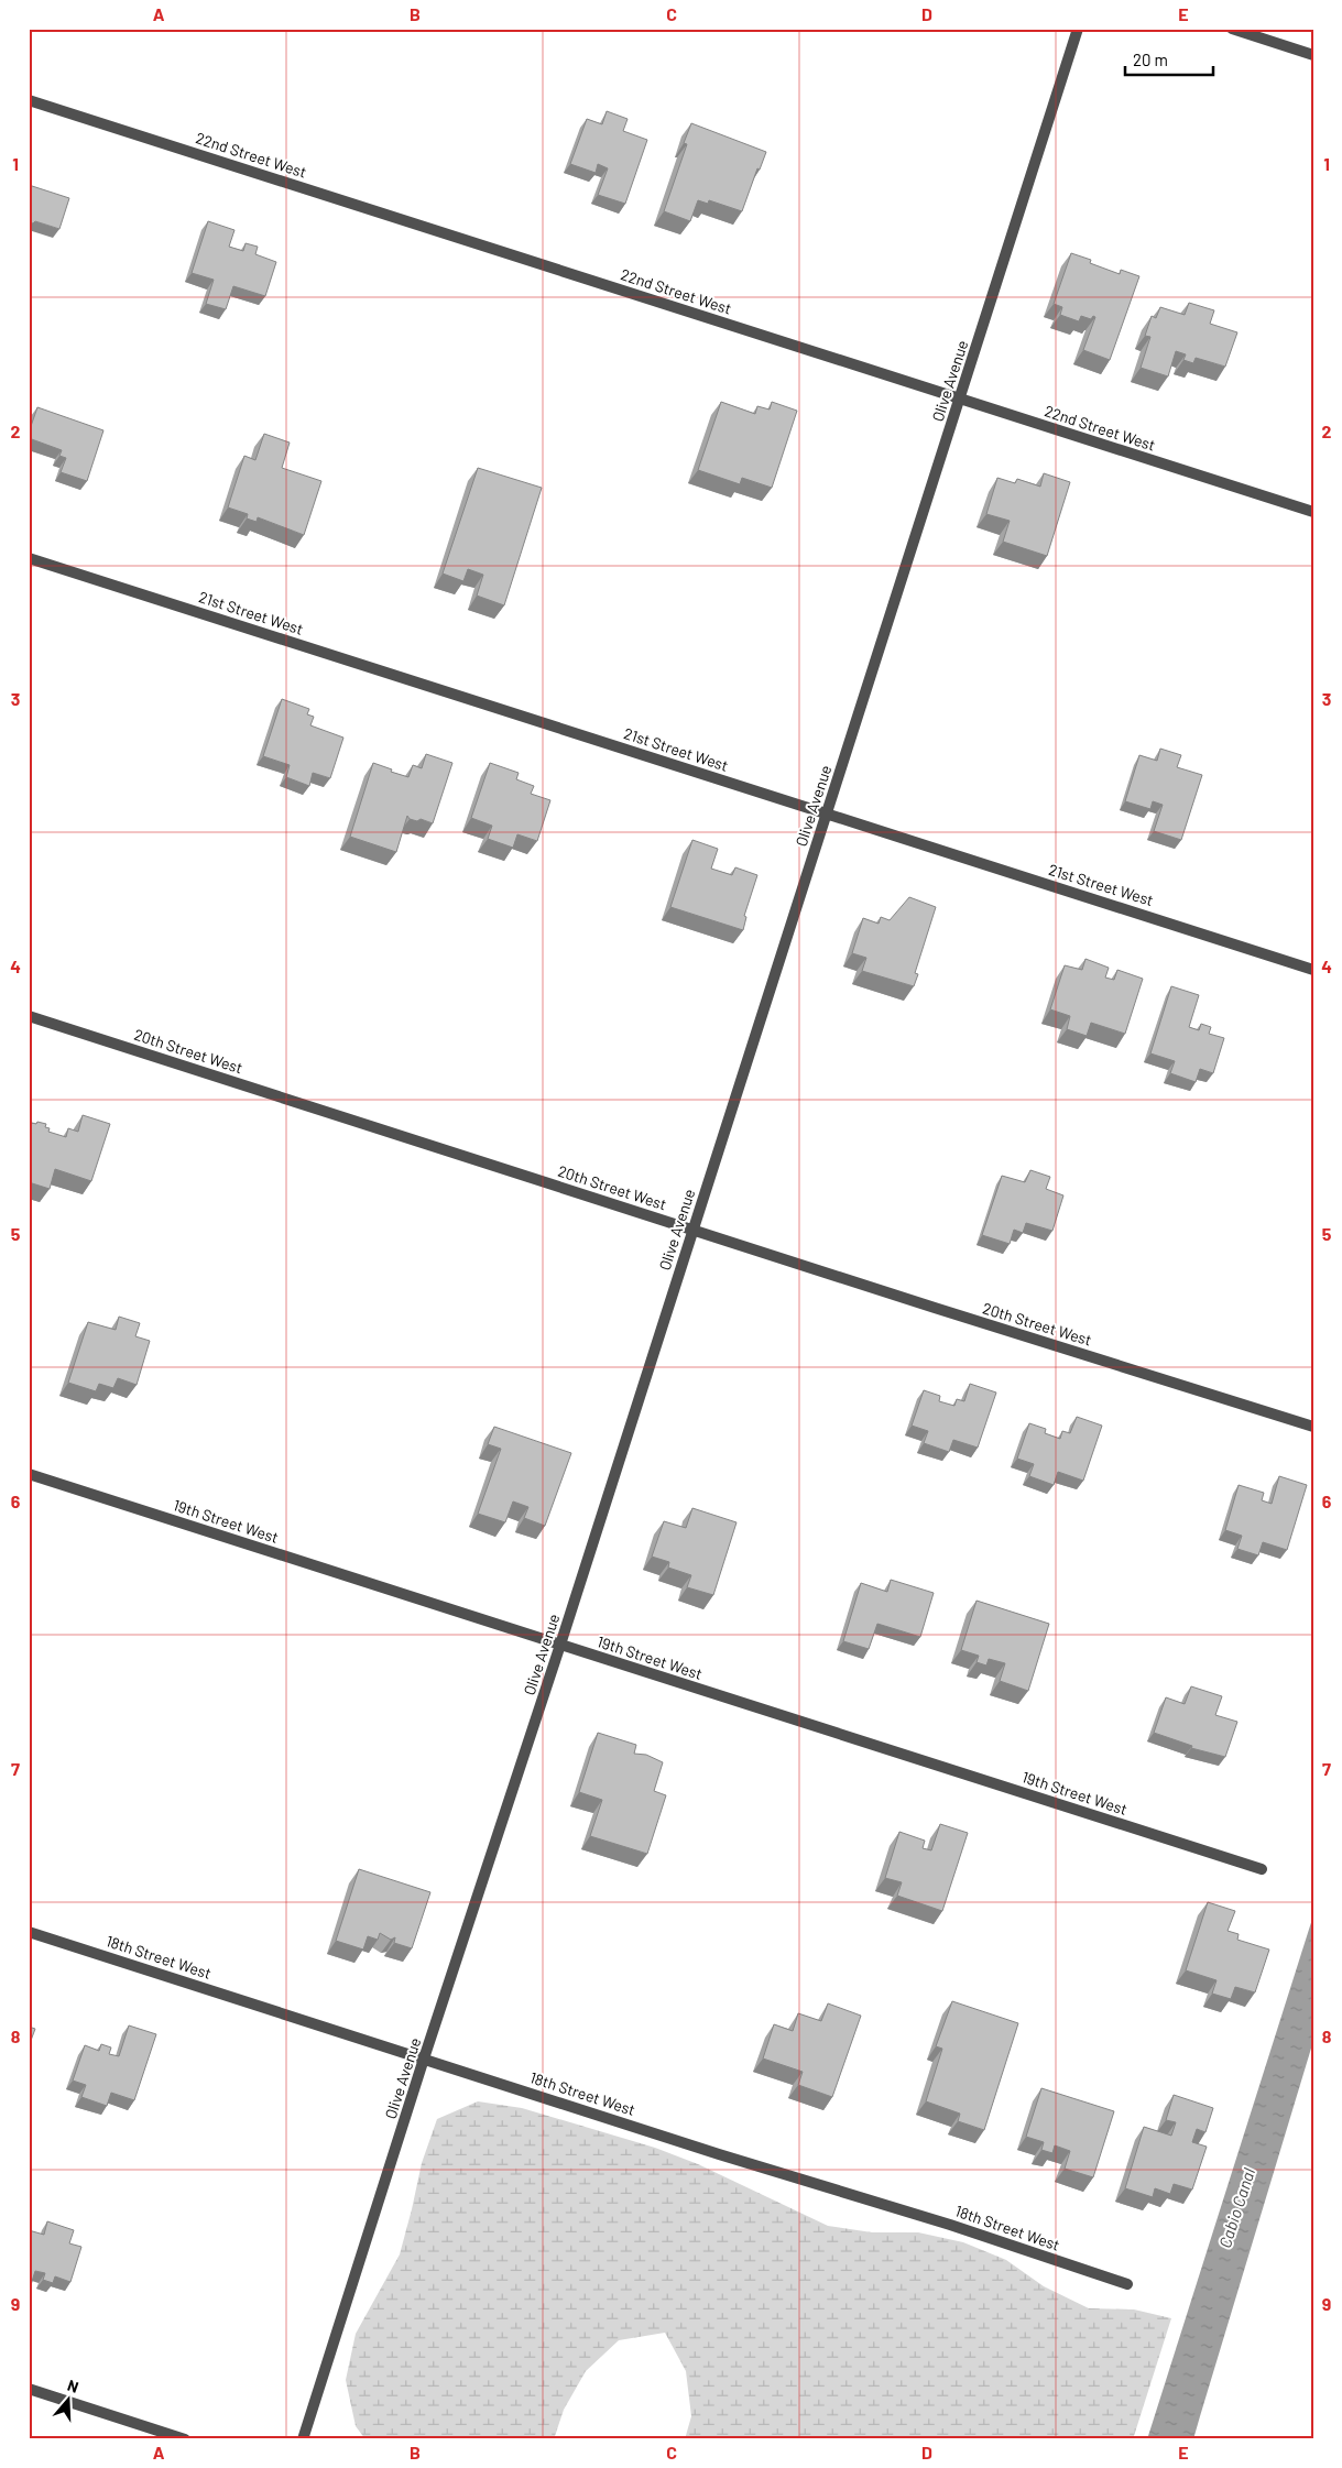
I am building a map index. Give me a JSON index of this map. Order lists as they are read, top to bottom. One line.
{"streets":{"street":["22nd Street West","Olive Avenue","21st Street West","20th Street West","19th Street West","18th Street West"]},"crossings":[["22nd Street West","Olive Avenue"],["Olive Avenue","21st Street West"],["Olive Avenue","20th Street West"],["Olive Avenue","19th Street West"],["Olive Avenue","18th Street West"]],"water":["Cabio Canal"],"scale_bar":"20 m","north":"top","grid":{"columns":["A","B","C","D","E"],"rows":["1","2","3","4","5","6","7","8","9"]}}
